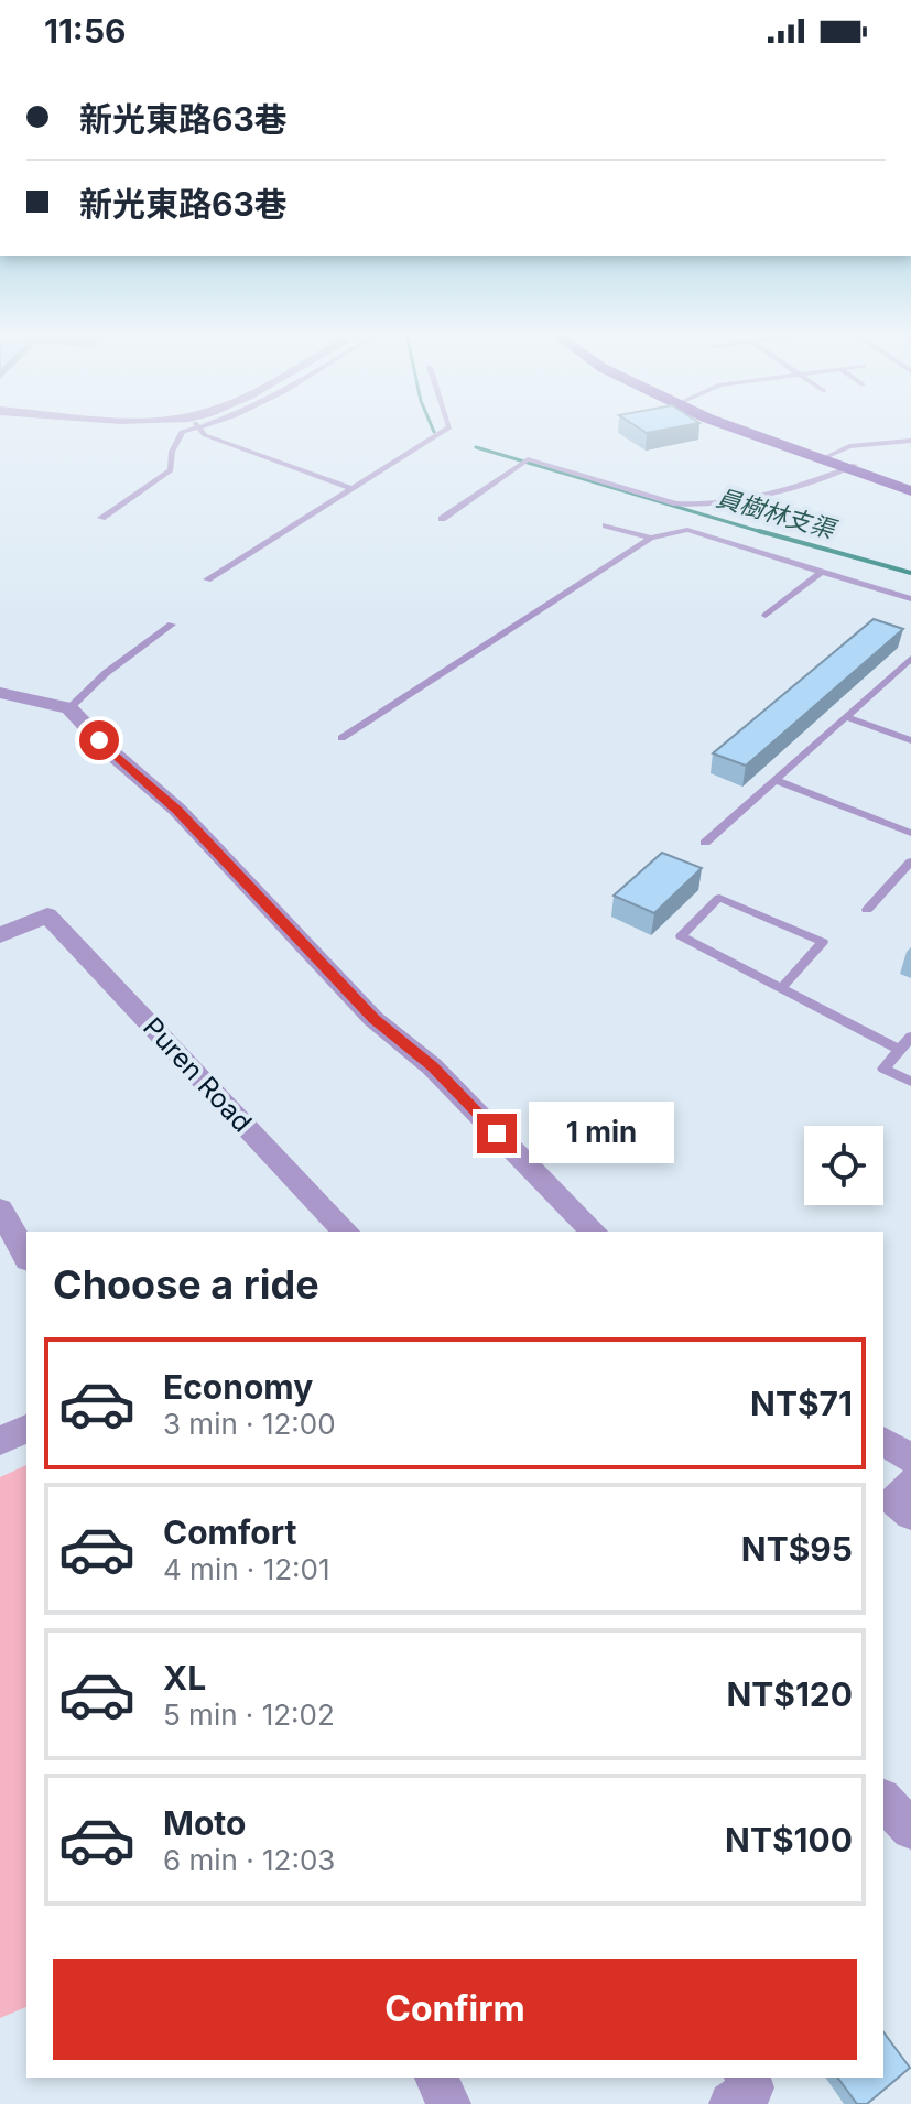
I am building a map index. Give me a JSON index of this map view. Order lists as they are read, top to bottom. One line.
{"streets":{"street":["Puren Road"]},"water":["員樹林支渠"],"page":{"status":"11:56","banner":["新光東路63巷","新光東路63巷"],"bubble":"1 min","heading":"Choose a ride","list":[{"name":"Economy","note":"3 min · 12:00","value":"NT$71"},{"name":"Comfort","note":"4 min · 12:01","value":"NT$95"},{"name":"XL","note":"5 min · 12:02","value":"NT$120"},{"name":"Moto","note":"6 min · 12:03","value":"NT$100"}],"buttons":"Confirm"}}
